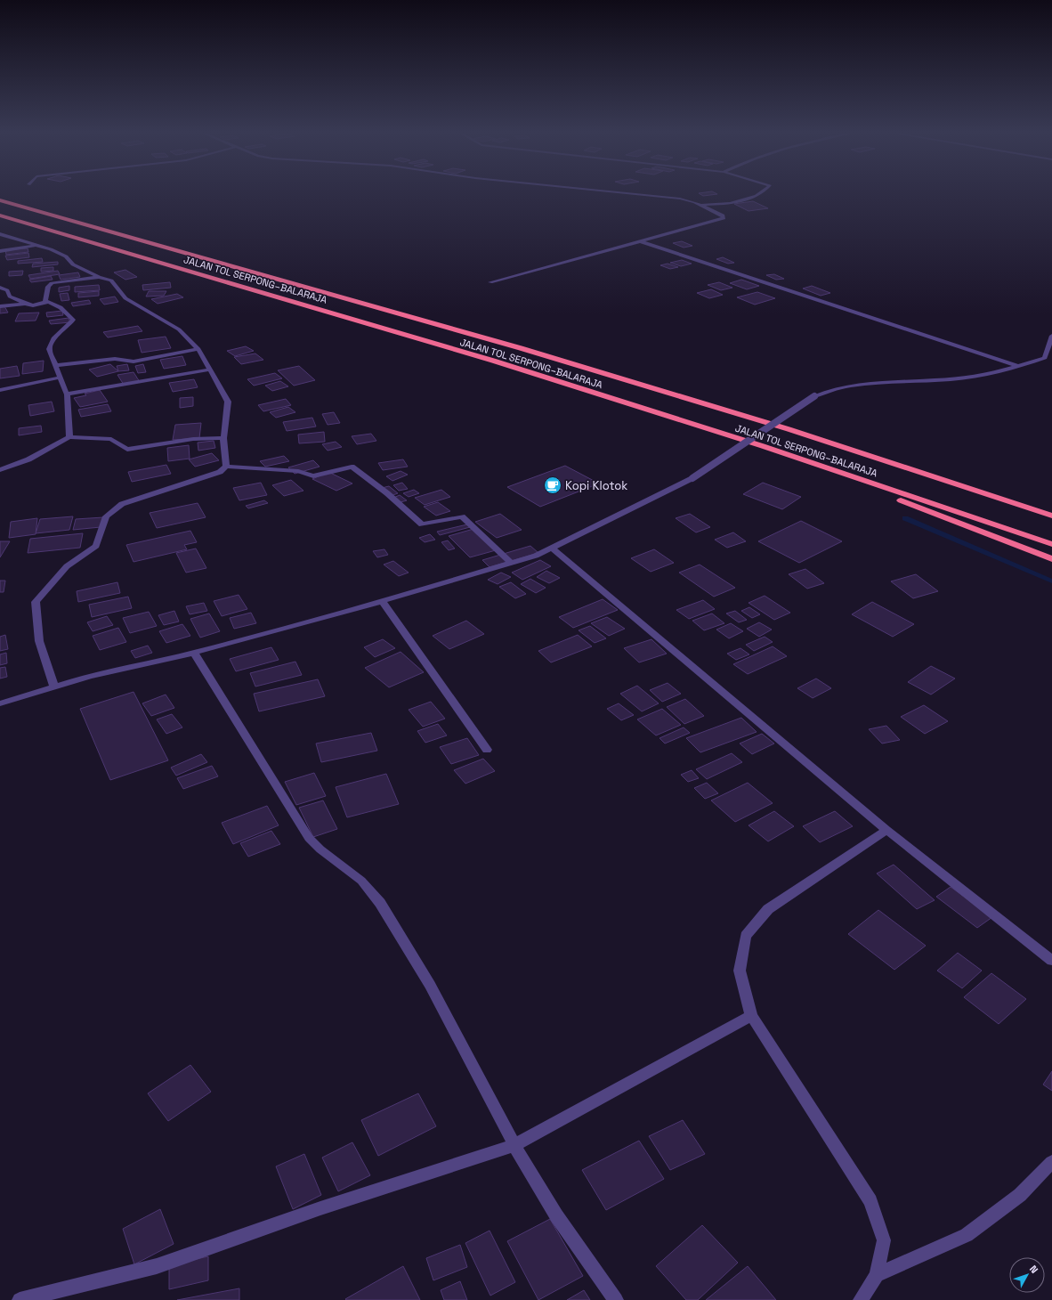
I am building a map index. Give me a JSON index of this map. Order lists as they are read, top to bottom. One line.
{"streets":{"highway":["JALAN TOL SERPONG–BALARAJA"]},"places":{"cafe":["Kopi Klotok"]},"north":"top right"}
